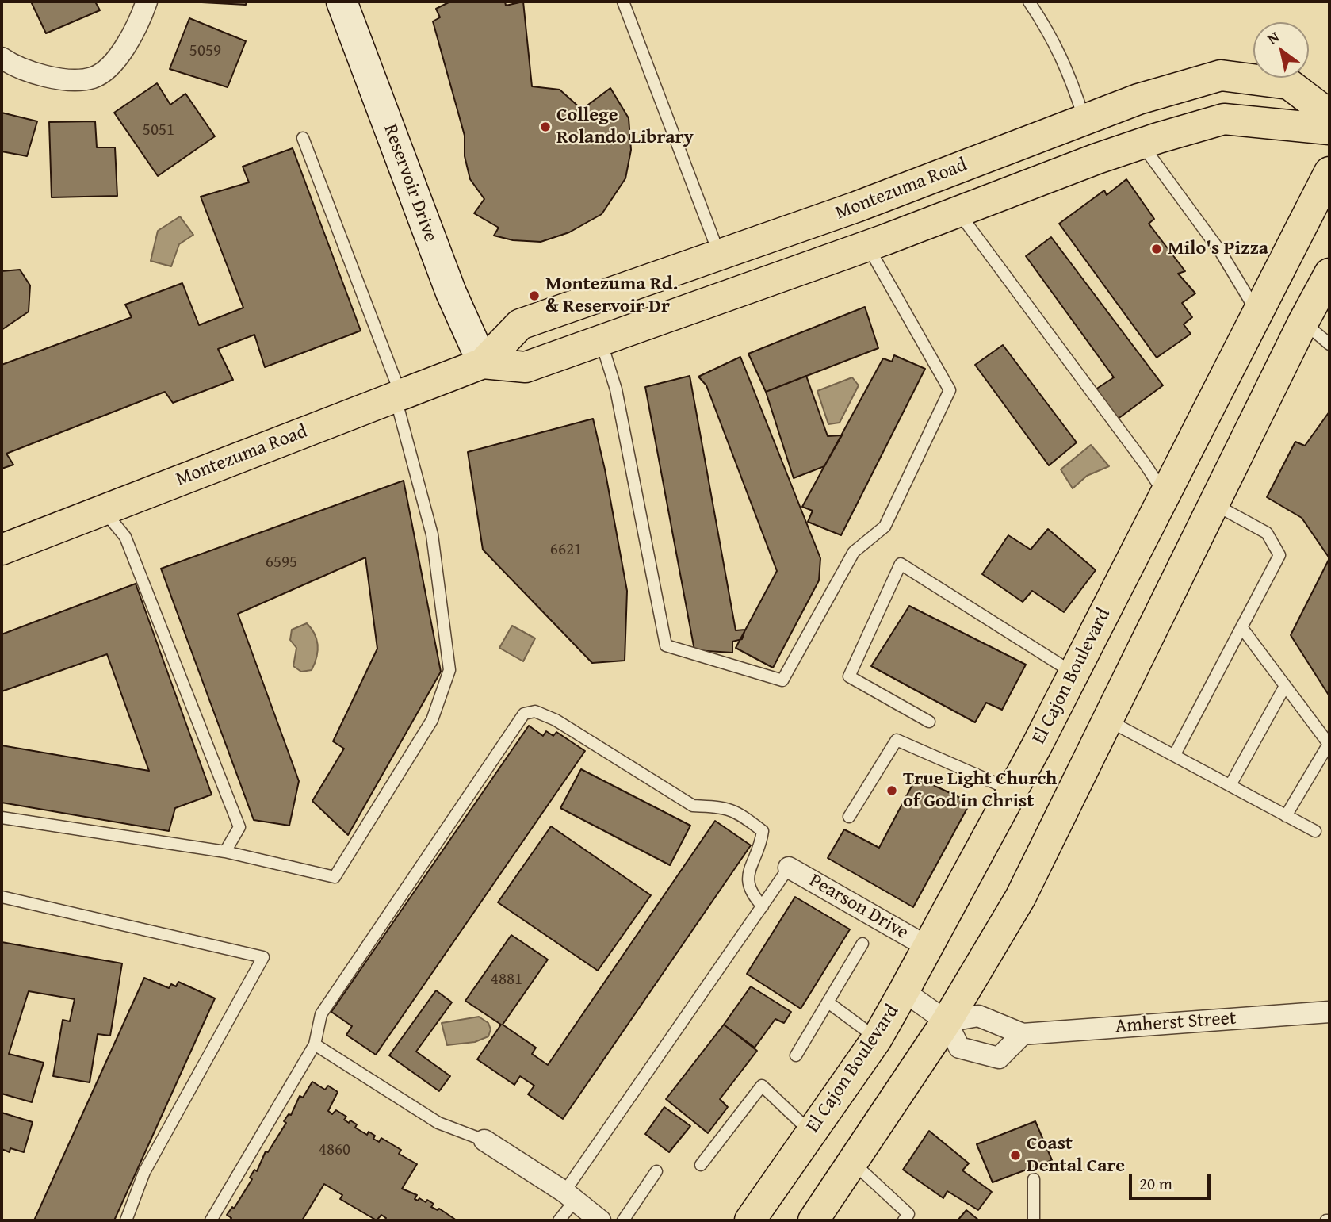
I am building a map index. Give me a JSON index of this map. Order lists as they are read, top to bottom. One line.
{"streets":{"main road":["Montezuma Road","El Cajon Boulevard"],"street":["Reservoir Drive","Pearson Drive","Amherst Street"]},"crossings":[["Reservoir Drive","Montezuma Road"],["El Cajon Boulevard","Pearson Drive"]],"places":["College Rolando Library","Milo's Pizza","Montezuma Rd. & Reservoir Dr","True Light Church of God in Christ","Coast Dental Care"],"house_numbers":["5059","5051","6621","6595","4881","4860"],"scale_bar":"20 m","north":"top left"}
